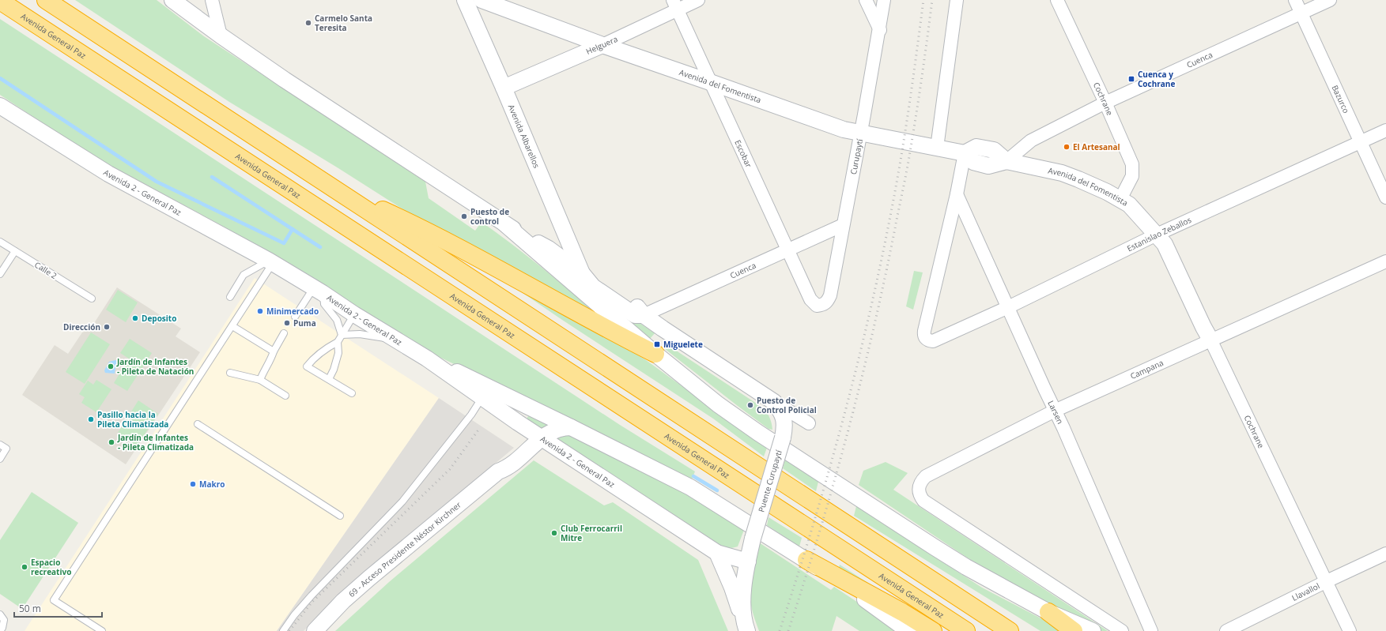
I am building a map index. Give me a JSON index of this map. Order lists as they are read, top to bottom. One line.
{"streets":{"highway":["Avenida General Paz"],"street":["Helguera","Cuenca","Avenida del Fomentista","Cochrane","Bazurco","Avenida Albarellos","Escobar","Curupaytí","Avenida 2 - General Paz","Estanislao Zeballos","Campana","Larsen","Puente Curupaytí","69 - Acceso Presidente Néstor Kirchner","Llavallol"],"lane":["Calle 2"]},"crossings":[["Helguera","Avenida del Fomentista"],["Helguera","Avenida Albarellos"],["Helguera","Escobar"],["Cuenca","Avenida del Fomentista"],["Cuenca","Cochrane"],["Cuenca","Bazurco"],["Cuenca","Escobar"],["Cuenca","Curupaytí"],["Avenida del Fomentista","Cochrane"],["Avenida del Fomentista","Escobar"],["Avenida del Fomentista","Curupaytí"],["Avenida del Fomentista","Estanislao Zeballos"],["Cochrane","Estanislao Zeballos"],["Cochrane","Campana"],["Cochrane","Llavallol"],["Bazurco","Estanislao Zeballos"],["Escobar","Curupaytí"],["Avenida 2 - General Paz","Puente Curupaytí"],["Avenida 2 - General Paz","69 - Acceso Presidente Néstor Kirchner"],["Estanislao Zeballos","Larsen"],["Campana","Larsen"]],"places":{"other":["Carmelo Santa Teresita","El Artesanal","Puesto de control","Minimercado","Deposito","Puma","Dirección","Jardín de Infantes - Pileta de Natación","Puesto de Control Policial","Pasillo hacia la Pileta Climatizada","Jardín de Infantes - Pileta Climatizada","Makro","Club Ferrocarril Mitre","Espacio recreativo"],"transit":["Cuenca y Cochrane","Miguelete"]},"scale_bar":"50 m"}
